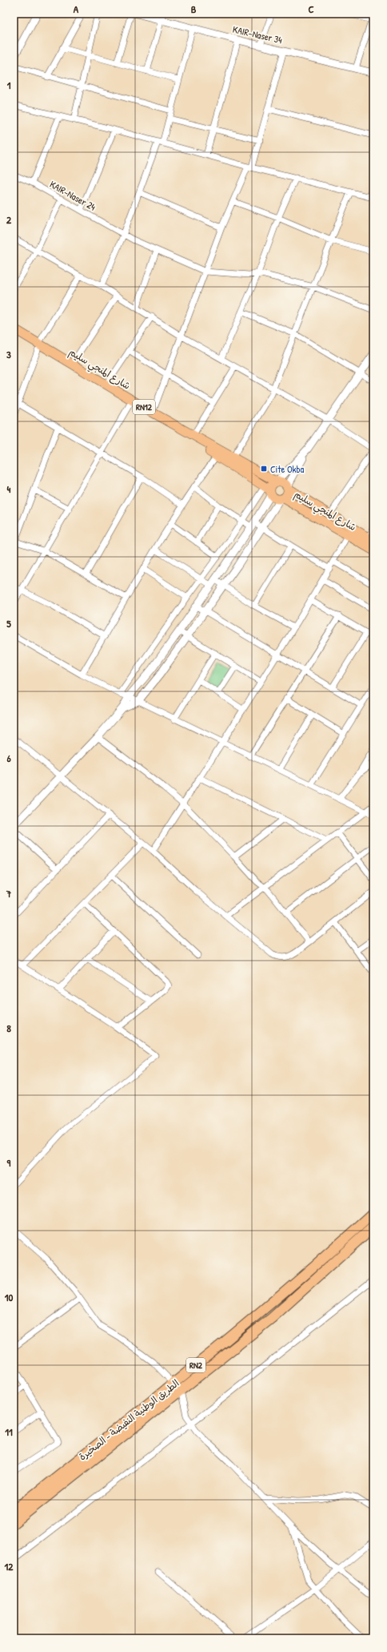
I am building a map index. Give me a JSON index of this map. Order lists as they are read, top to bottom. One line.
{"streets":{"highway":["RN2","الطريق الوطنية النفيضة - الصخيرة"],"main road":["شارع المنجي سليم","RN12"],"street":["KAIR-Naser 34","KAIR-Naser 24"]},"crossings":[["شارع المنجي سليم","RN12"]],"places":{"transit":["Cite Okba"]},"grid":{"columns":["A","B","C"],"rows":["1","2","3","4","5","6","7","8","9","10","11","12"]}}
